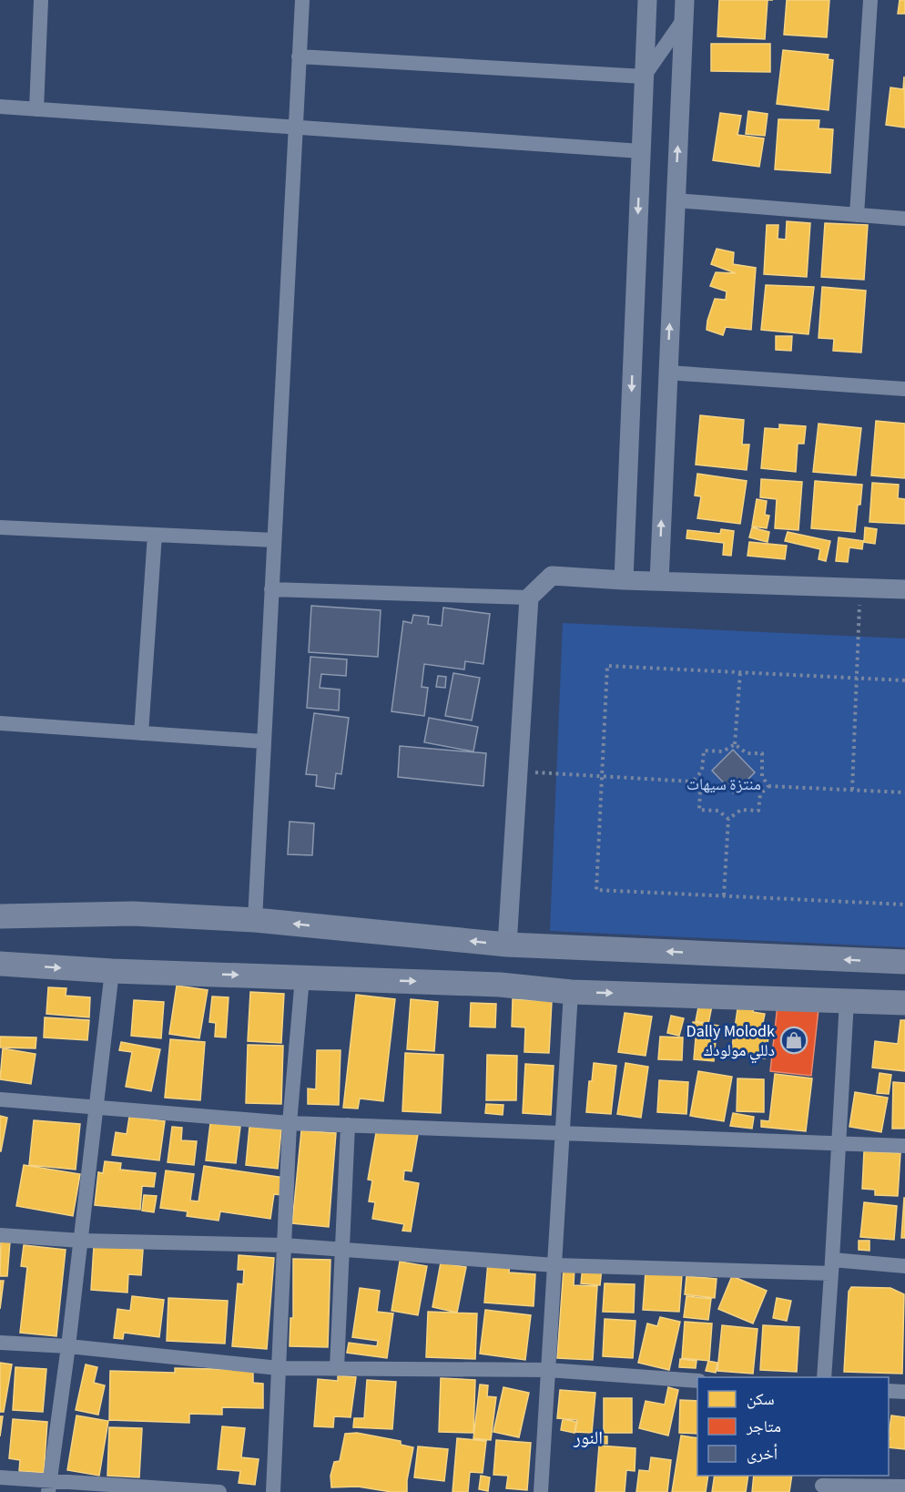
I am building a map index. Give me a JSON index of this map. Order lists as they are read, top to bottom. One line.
{"districts":["النور"],"parks":["منتزة سيهات"],"places":{"shop":["Dally Molodk دللي مولودك"]},"legend":["سكن","متاجر","أخرى"]}
